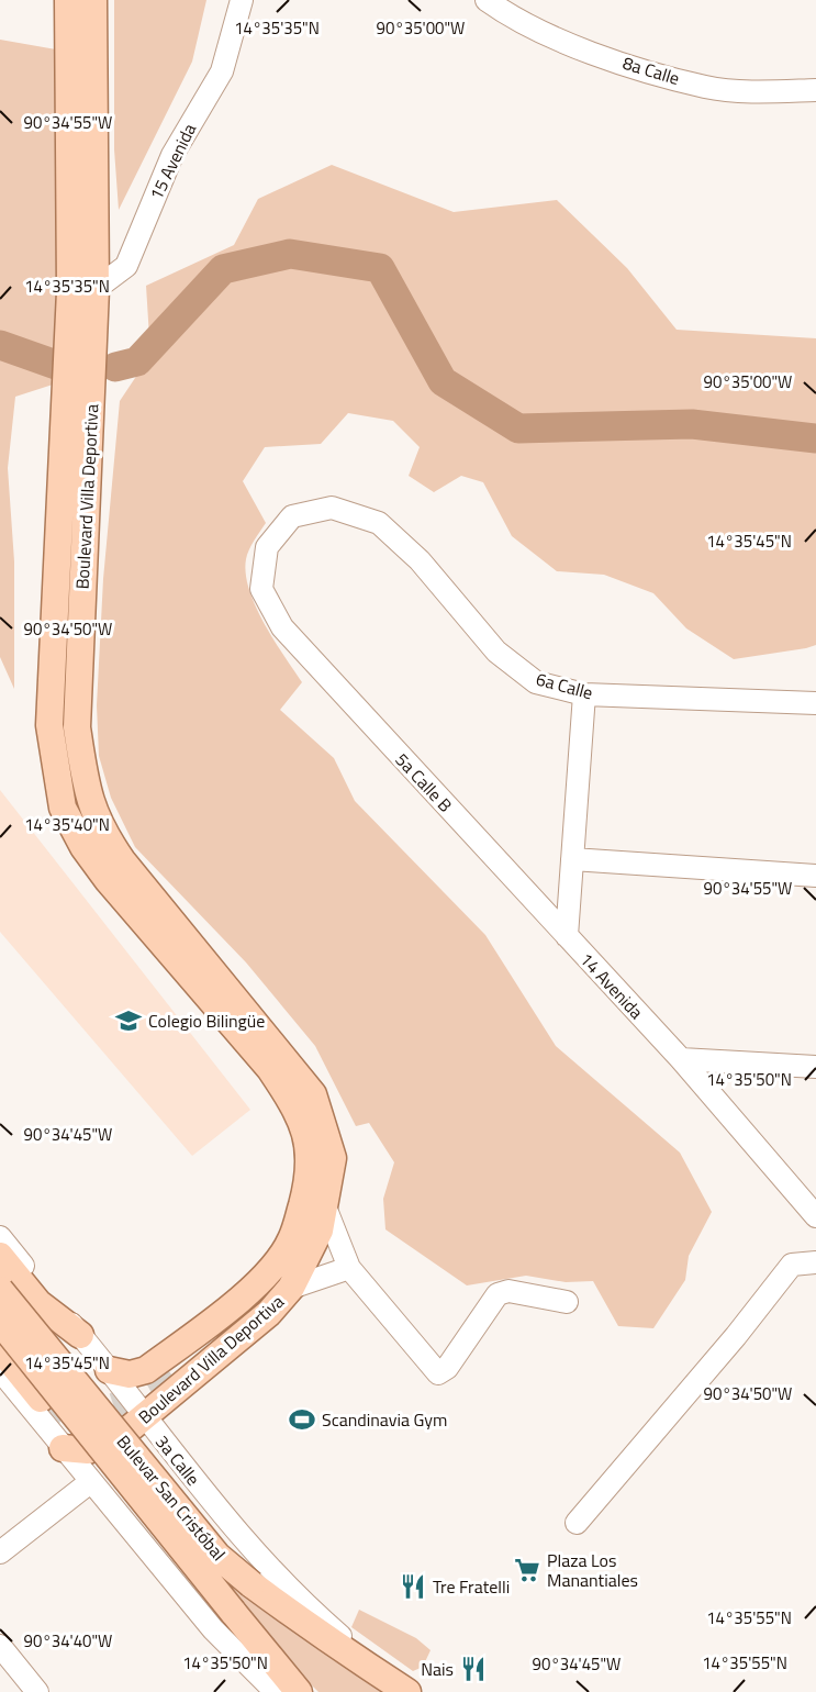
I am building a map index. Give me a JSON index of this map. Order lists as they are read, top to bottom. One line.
{"streets":{"main road":["Boulevard Villa Deportiva","Bulevar San Cristóbal"],"street":["8a Calle","15 Avenida","6a Calle","5a Calle B","14 Avenida","3a Calle"]},"crossings":[["15 Avenida","Boulevard Villa Deportiva"],["Boulevard Villa Deportiva","3a Calle"],["6a Calle","5a Calle B"],["6a Calle","14 Avenida"],["5a Calle B","14 Avenida"],["3a Calle","Bulevar San Cristóbal"]],"places":{"school or university":["Colegio Bilingüe"],"sports":["Scandinavia Gym"],"supermarket":["Plaza Los Manantiales"],"restaurant":["Tre Fratelli","Nais"]},"coordinates":["90°35'00\"W","14°35'35\"N","90°34'55\"W","14°35'45\"N","90°34'50\"W","14°35'40\"N","14°35'50\"N","90°34'45\"W","14°35'55\"N","90°34'40\"W"]}
